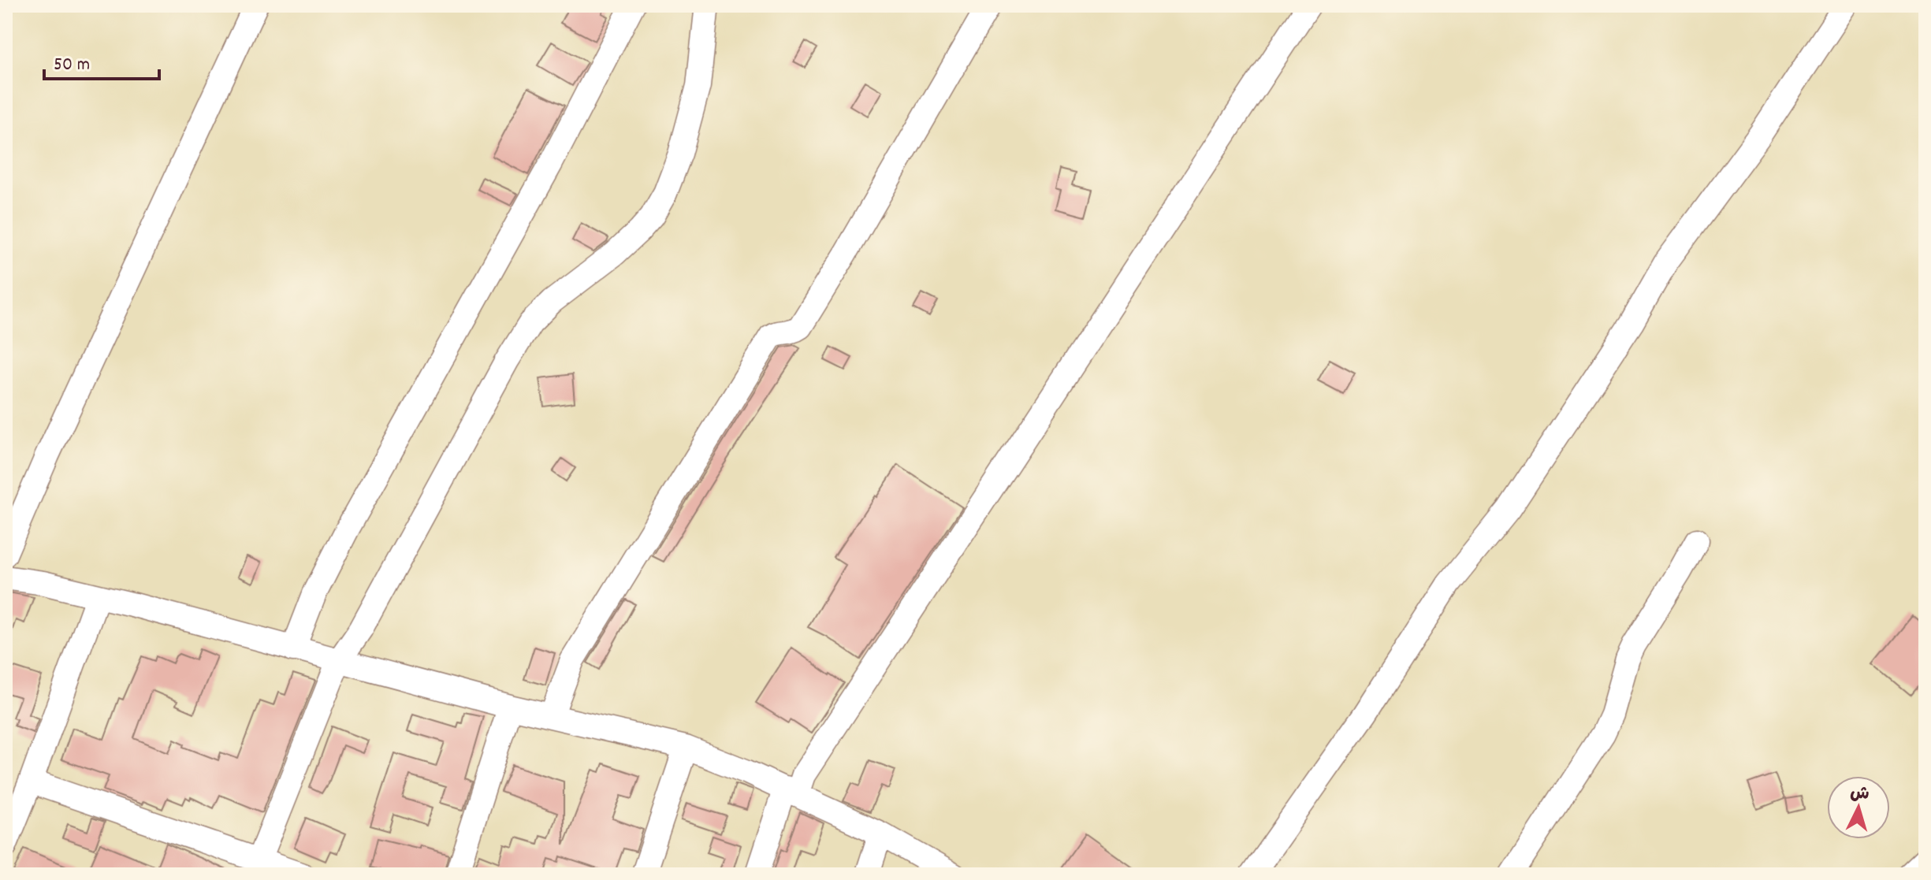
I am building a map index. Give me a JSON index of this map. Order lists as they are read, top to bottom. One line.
{"scale_bar":"50 m","north":"top"}
